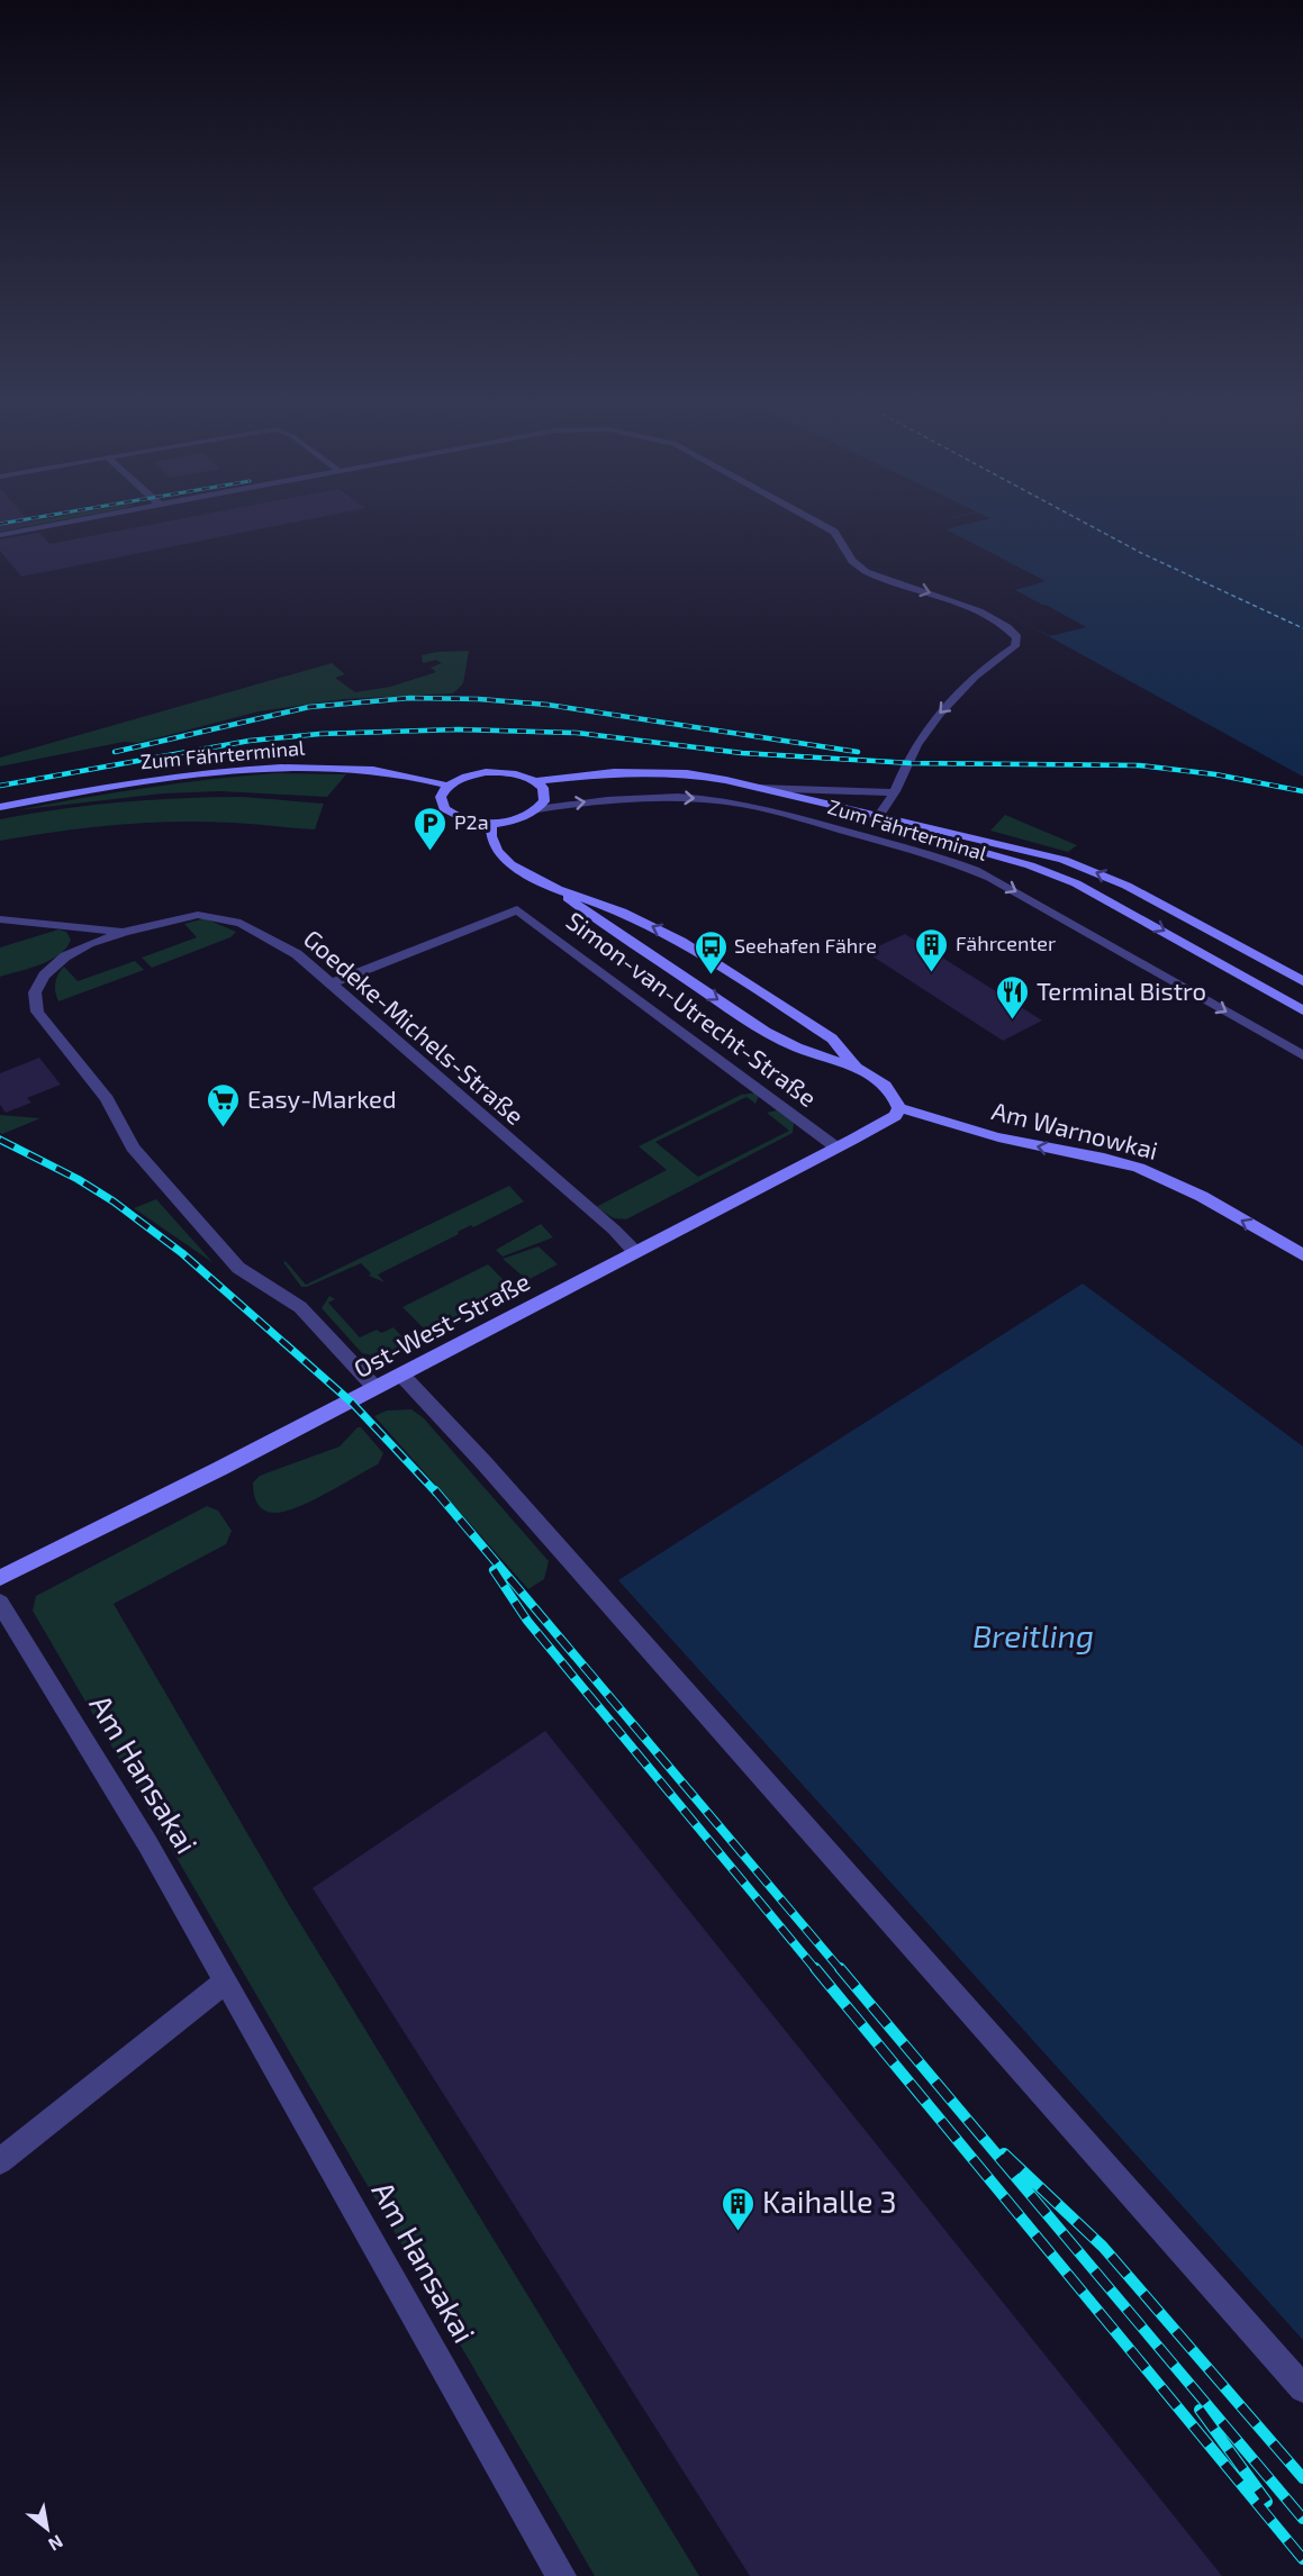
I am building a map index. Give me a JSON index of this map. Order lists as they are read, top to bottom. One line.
{"streets":{"street":["Zum Fährterminal","Simon-van-Utrecht-Straße","Goedeke-Michels-Straße","Am Warnowkai","Ost-West-Straße","Am Hansakai"]},"crossings":[["Simon-van-Utrecht-Straße","Goedeke-Michels-Straße"],["Simon-van-Utrecht-Straße","Ost-West-Straße"],["Goedeke-Michels-Straße","Ost-West-Straße"],["Am Warnowkai","Ost-West-Straße"]],"one_way":["Am Warnowkai"],"water":["Breitling"],"places":{"parking":["P2a"],"building":["Fährcenter","Kaihalle 3"],"bus stop":["Seehafen Fähre"],"restaurant":["Terminal Bistro"],"supermarket":["Easy-Marked"]},"north":"bottom right"}
